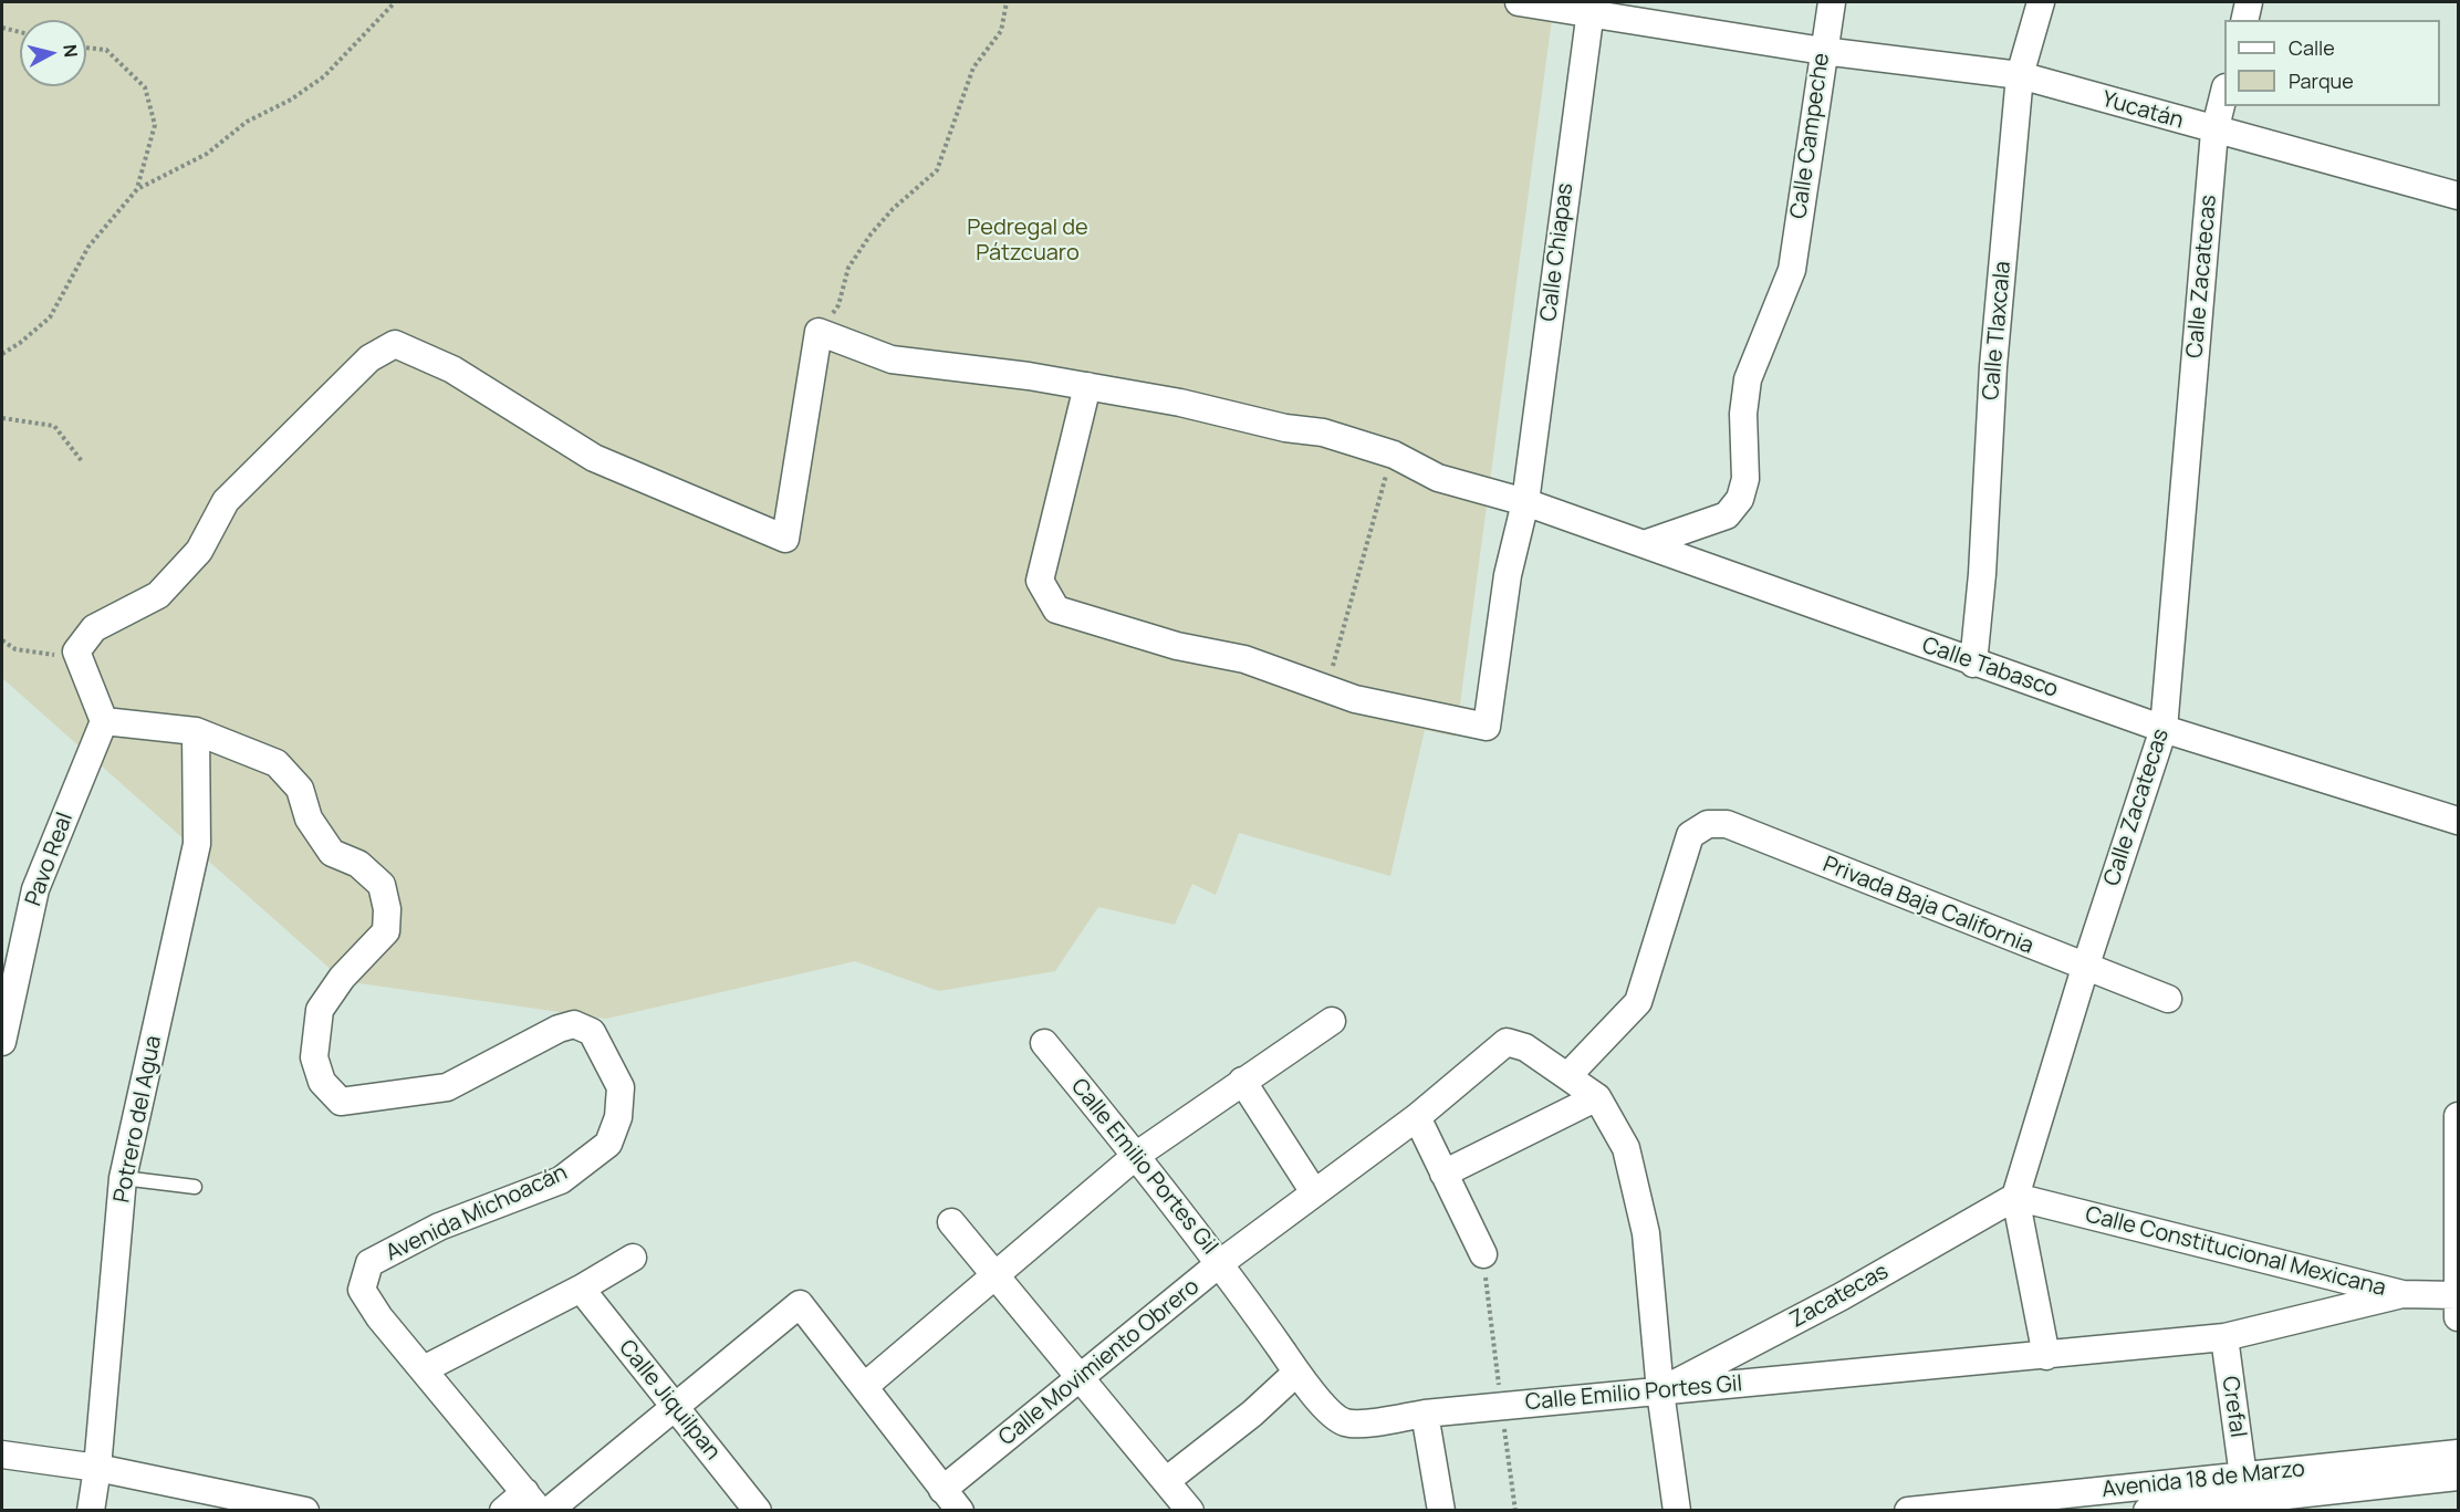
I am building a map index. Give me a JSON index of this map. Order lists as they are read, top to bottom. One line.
{"streets":{"street":["Yucatán","Calle Campeche","Calle Chiapas","Calle Zacatecas","Calle Tlaxcala","Calle Tabasco","Pavo Real","Privada Baja California","Potrero del Agua","Calle Emilio Portes Gil","Avenida Michoacán","Calle Constitucional Mexicana","Zacatecas","Calle Movimiento Obrero","Calle Jiquilpan","Crefal","Avenida 18 de Marzo"]},"crossings":[["Yucatán","Calle Campeche"],["Yucatán","Calle Chiapas"],["Yucatán","Calle Zacatecas"],["Yucatán","Calle Tlaxcala"],["Calle Campeche","Calle Tabasco"],["Calle Chiapas","Calle Tabasco"],["Calle Zacatecas","Calle Tabasco"],["Calle Zacatecas","Privada Baja California"],["Calle Zacatecas","Calle Emilio Portes Gil"],["Calle Zacatecas","Calle Constitucional Mexicana"],["Calle Zacatecas","Zacatecas"],["Calle Tlaxcala","Calle Tabasco"],["Privada Baja California","Calle Movimiento Obrero"],["Potrero del Agua","Avenida Michoacán"],["Calle Emilio Portes Gil","Calle Constitucional Mexicana"],["Calle Emilio Portes Gil","Zacatecas"],["Calle Emilio Portes Gil","Calle Movimiento Obrero"],["Calle Emilio Portes Gil","Crefal"],["Calle Constitucional Mexicana","Zacatecas"],["Crefal","Avenida 18 de Marzo"]],"parks":["Pedregal de Pátzcuaro"],"legend":["Calle","Parque"],"north":"right"}
